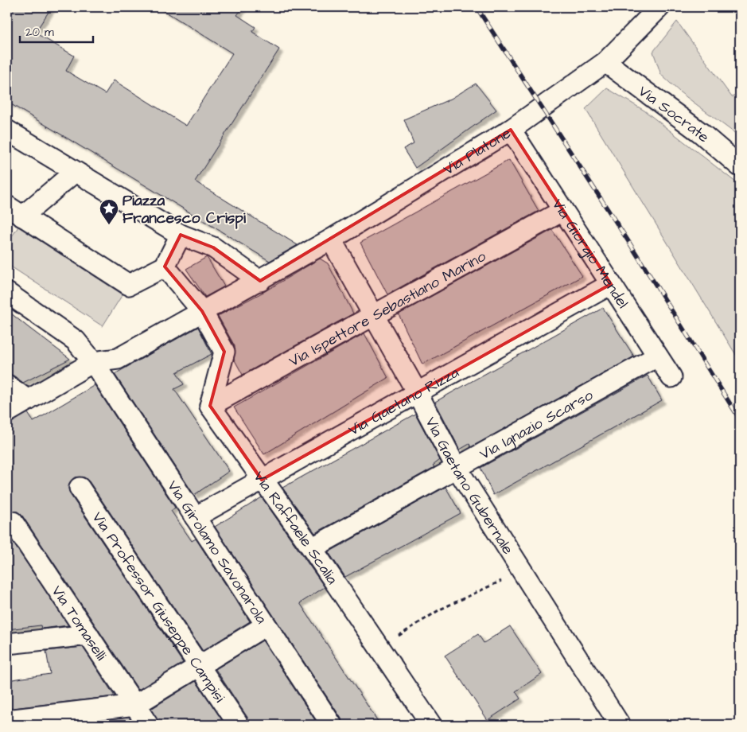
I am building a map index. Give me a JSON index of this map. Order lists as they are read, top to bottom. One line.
{"streets":{"street":["Via Socrate","Via Platone","Via Giorgio Mendel","Via Ispettore Sebastiano Marino","Via Gaetano Rizza","Via Ignazio Scarso","Via Gaetano Gubernale","Via Raffaele Scalia","Via Girolamo Savonarola","Via Professor Giuseppe Campisi","Via Tomaselli"]},"crossings":[["Via Socrate","Via Platone"],["Via Platone","Via Giorgio Mendel"],["Via Platone","Via Gaetano Gubernale"],["Via Platone","Via Girolamo Savonarola"],["Via Giorgio Mendel","Via Ispettore Sebastiano Marino"],["Via Giorgio Mendel","Via Gaetano Rizza"],["Via Giorgio Mendel","Via Ignazio Scarso"],["Via Ispettore Sebastiano Marino","Via Gaetano Gubernale"],["Via Ispettore Sebastiano Marino","Via Raffaele Scalia"],["Via Gaetano Rizza","Via Gaetano Gubernale"],["Via Gaetano Rizza","Via Raffaele Scalia"],["Via Gaetano Rizza","Via Girolamo Savonarola"],["Via Ignazio Scarso","Via Gaetano Gubernale"],["Via Ignazio Scarso","Via Raffaele Scalia"]],"places":{"place":["Piazza Francesco Crispi"]},"scale_bar":"20 m"}
